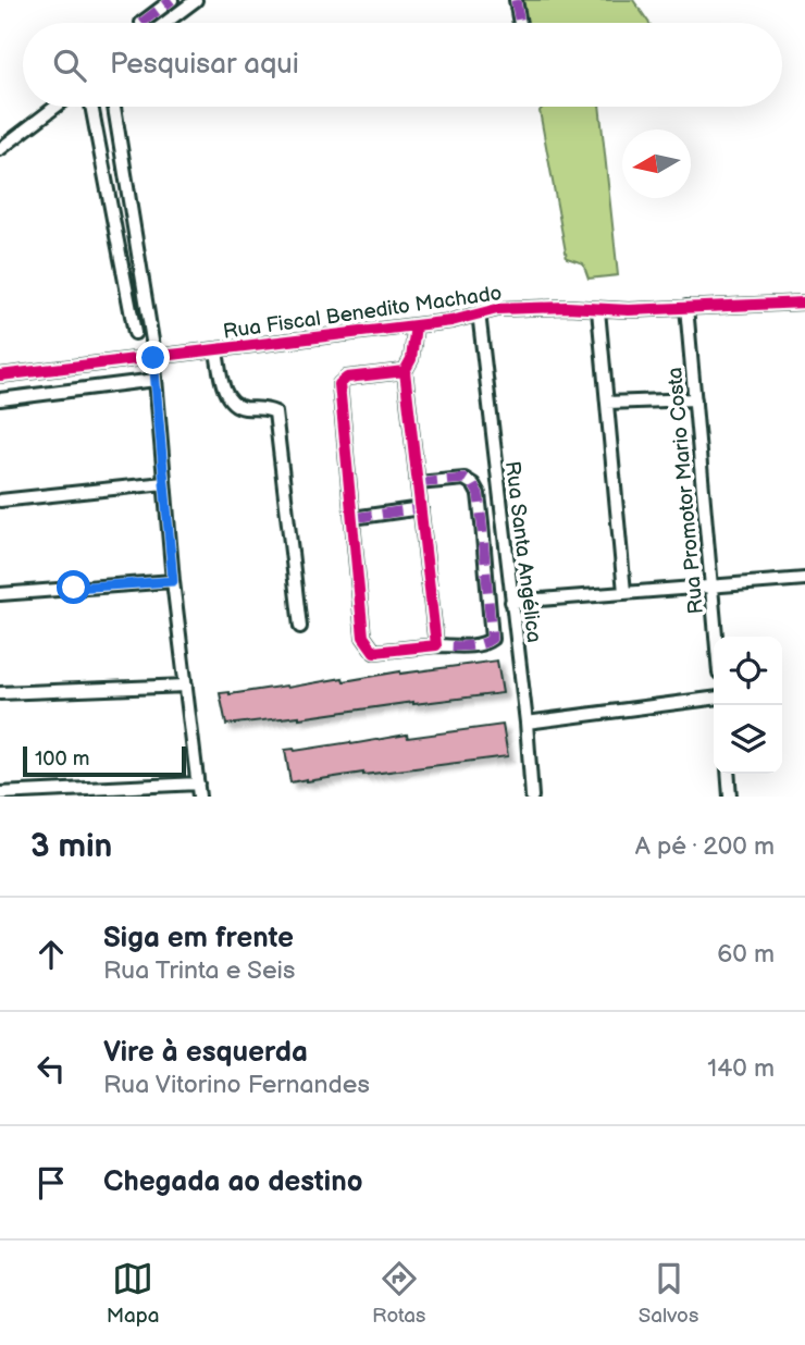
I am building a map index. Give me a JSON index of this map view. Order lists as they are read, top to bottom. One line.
{"streets":{"street":["Rua Fiscal Benedito Machado","Rua Promotor Mario Costa","Rua Santa Angélica"]},"crossings":[["Rua Fiscal Benedito Machado","Rua Promotor Mario Costa"],["Rua Fiscal Benedito Machado","Rua Santa Angélica"]],"scale_bar":"100 m","north":"left","page":{"search":"Pesquisar aqui","scale":"100 m","heading":["3 min","A pé · 200 m"],"list":[["Siga em frente","Rua Trinta e Seis","60 m"],["Vire à esquerda","Rua Vitorino Fernandes","140 m"],"Chegada ao destino"],"nav":["Mapa","Rotas","Salvos"]}}
